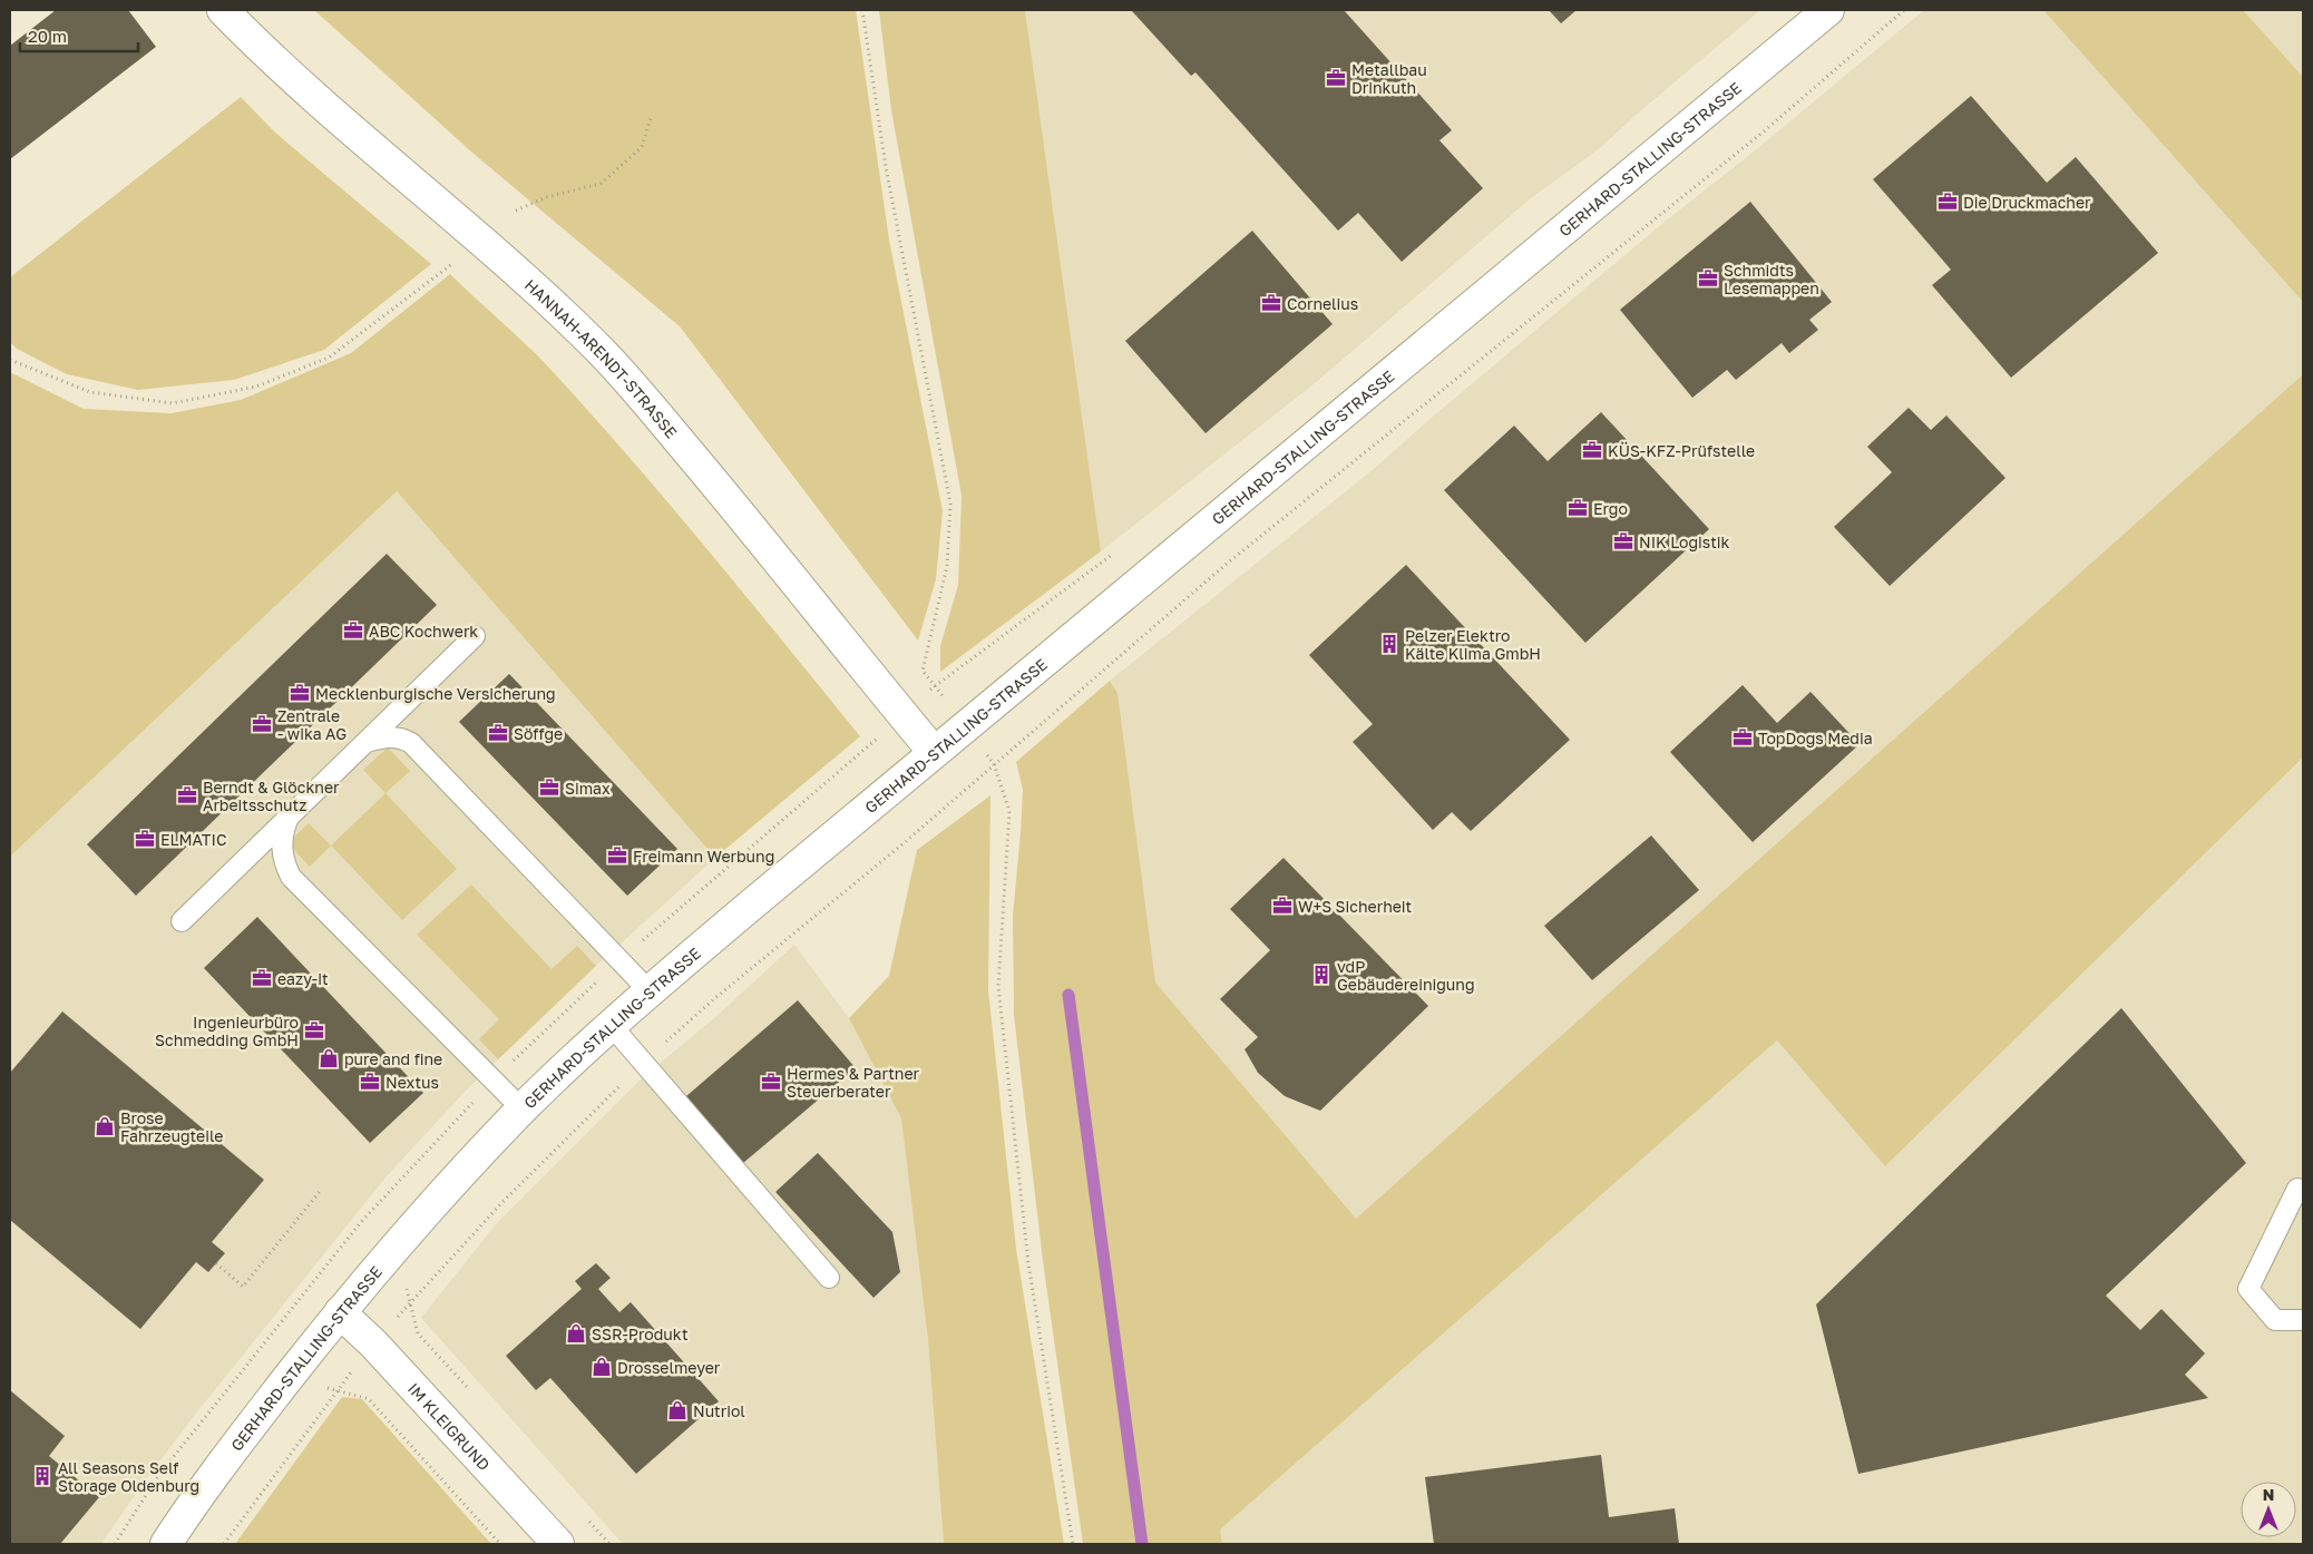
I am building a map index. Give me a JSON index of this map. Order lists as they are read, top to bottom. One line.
{"streets":{"street":["GERHARD-STALLING-STRASSE","HANNAH-ARENDT-STRASSE","IM KLEIGRUND"]},"crossings":[["GERHARD-STALLING-STRASSE","HANNAH-ARENDT-STRASSE"],["GERHARD-STALLING-STRASSE","IM KLEIGRUND"]],"places":{"office":["Metallbau Drinkuth","Die Druckmacher","Schmidts Lesemappen","Cornelius","KÜS-KFZ-Prüfstelle","Ergo","NIK Logistik","ABC Kochwerk","Mecklenburgische Versicherung","Zentrale - wika AG","Söffge","TopDogs Media","Simax","Berndt & Glöckner Arbeitsschutz","ELMATIC","Freimann Werbung","W+S Sicherheit","eazy-it","Ingenieurbüro Schmedding GmbH","Nextus","Hermes & Partner Steuerberater"],"building":["Pelzer Elektro Kälte Klima GmbH","vdP Gebäudereinigung","All Seasons Self Storage Oldenburg"],"shop":["pure and fine","Brose Fahrzeugteile","SSR-Produkt","Drosselmeyer","Nutriol"]},"scale_bar":"20 m","north":"top"}
